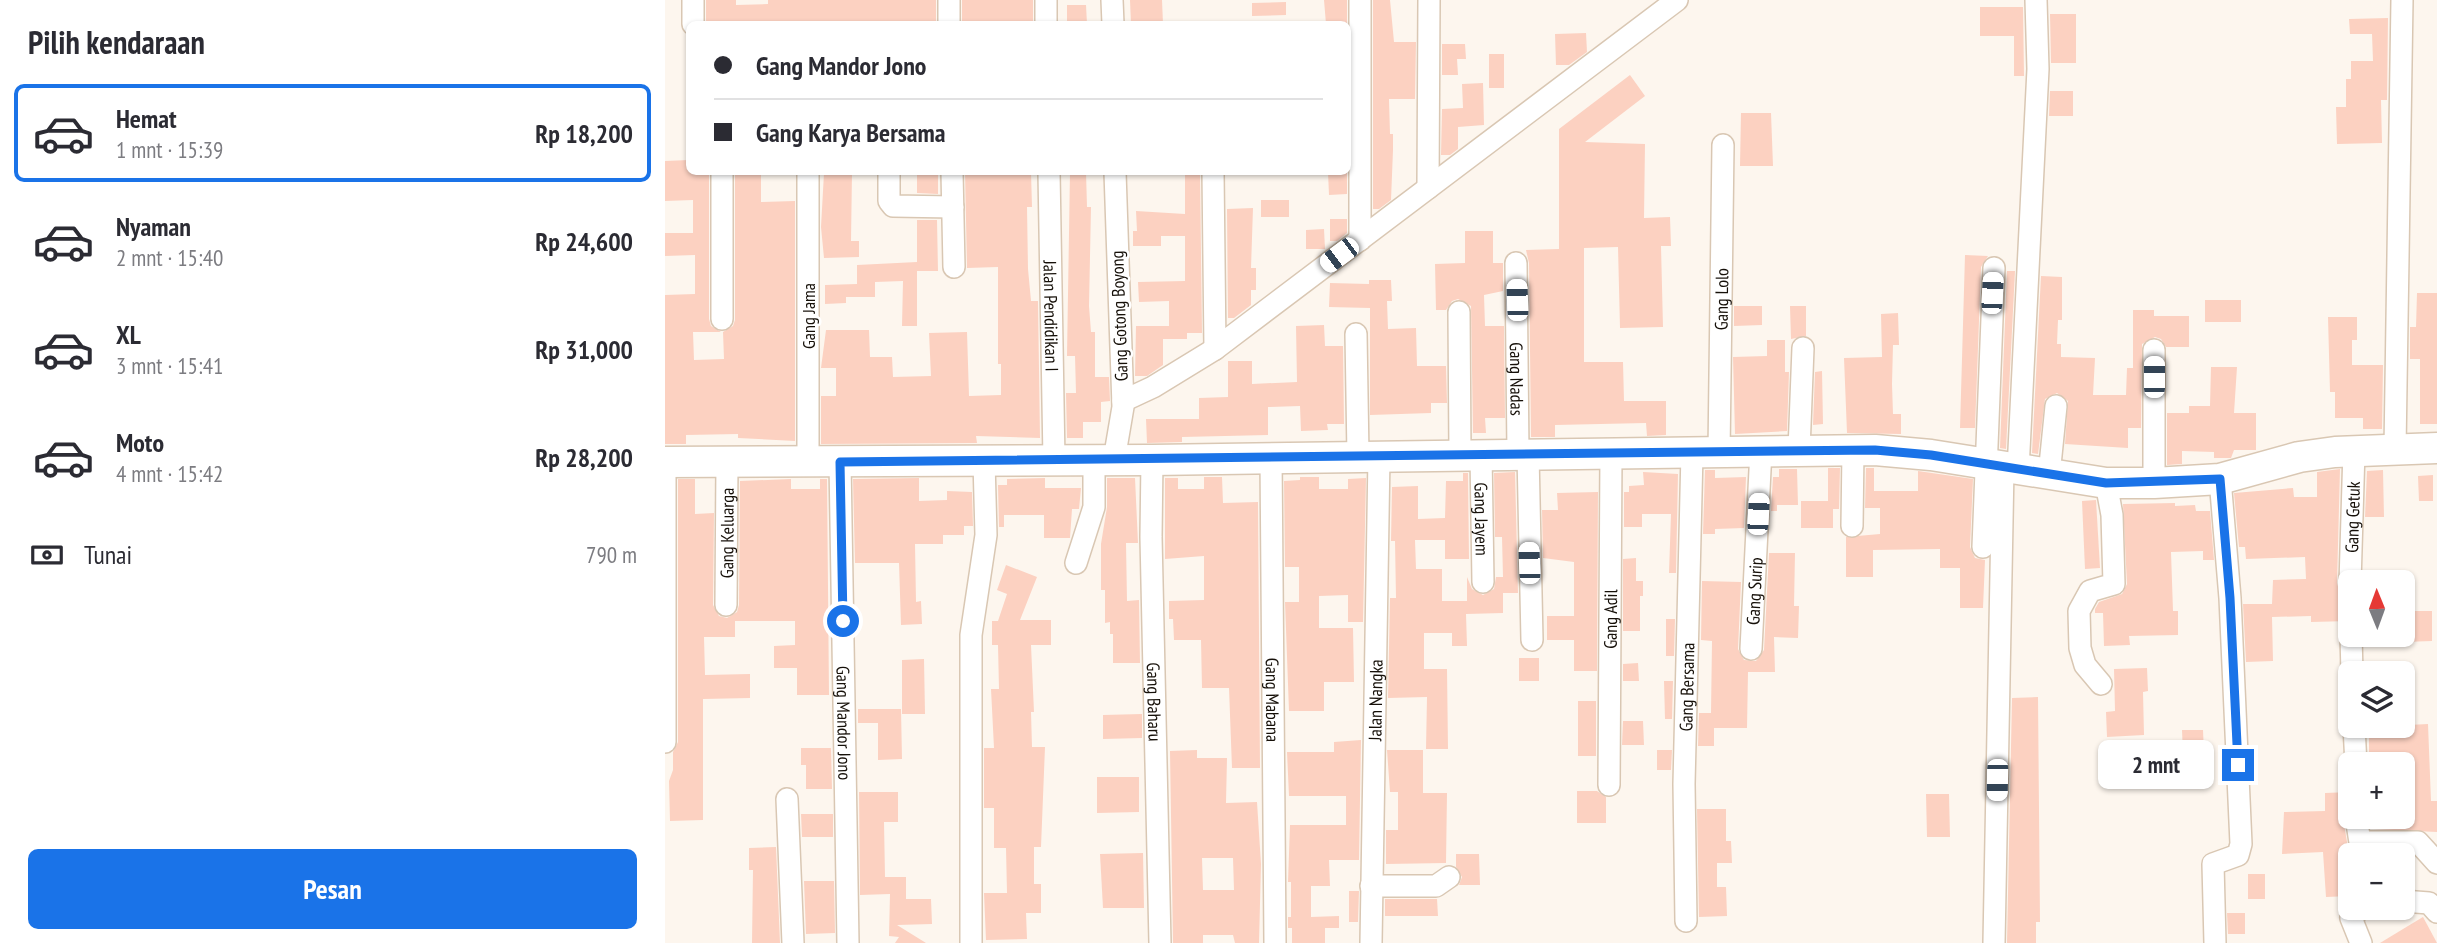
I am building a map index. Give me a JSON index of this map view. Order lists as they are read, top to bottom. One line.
{"streets":{"street":["Gang Lolo","Gang Jama","Jalan Pendidikan I","Gang Gotong Boyong","Gang Nadas","Gang Getuk","Gang Jayem","Gang Keluarga","Gang Surip","Gang Adil","Gang Bersama","Jalan Nangka","Gang Mabana","Gang Baharu","Gang Mandor Jono"]},"crossings":[["Gang Lolo","Gang Bersama"],["Jalan Pendidikan I","Gang Gotong Boyong"]],"north":"top","page":{"heading":"Pilih kendaraan","banner":["Gang Mandor Jono","Gang Karya Bersama"],"list":[{"name":"Hemat","note":"1 mnt · 15:39","value":"Rp 18,200"},{"name":"Nyaman","note":"2 mnt · 15:40","value":"Rp 24,600"},{"name":"XL","note":"3 mnt · 15:41","value":"Rp 31,000"},{"name":"Moto","note":"4 mnt · 15:42","value":"Rp 28,200"}],"pay":["Tunai","790 m"],"map_buttons":["+","−"],"bubble":"2 mnt","buttons":"Pesan"}}
